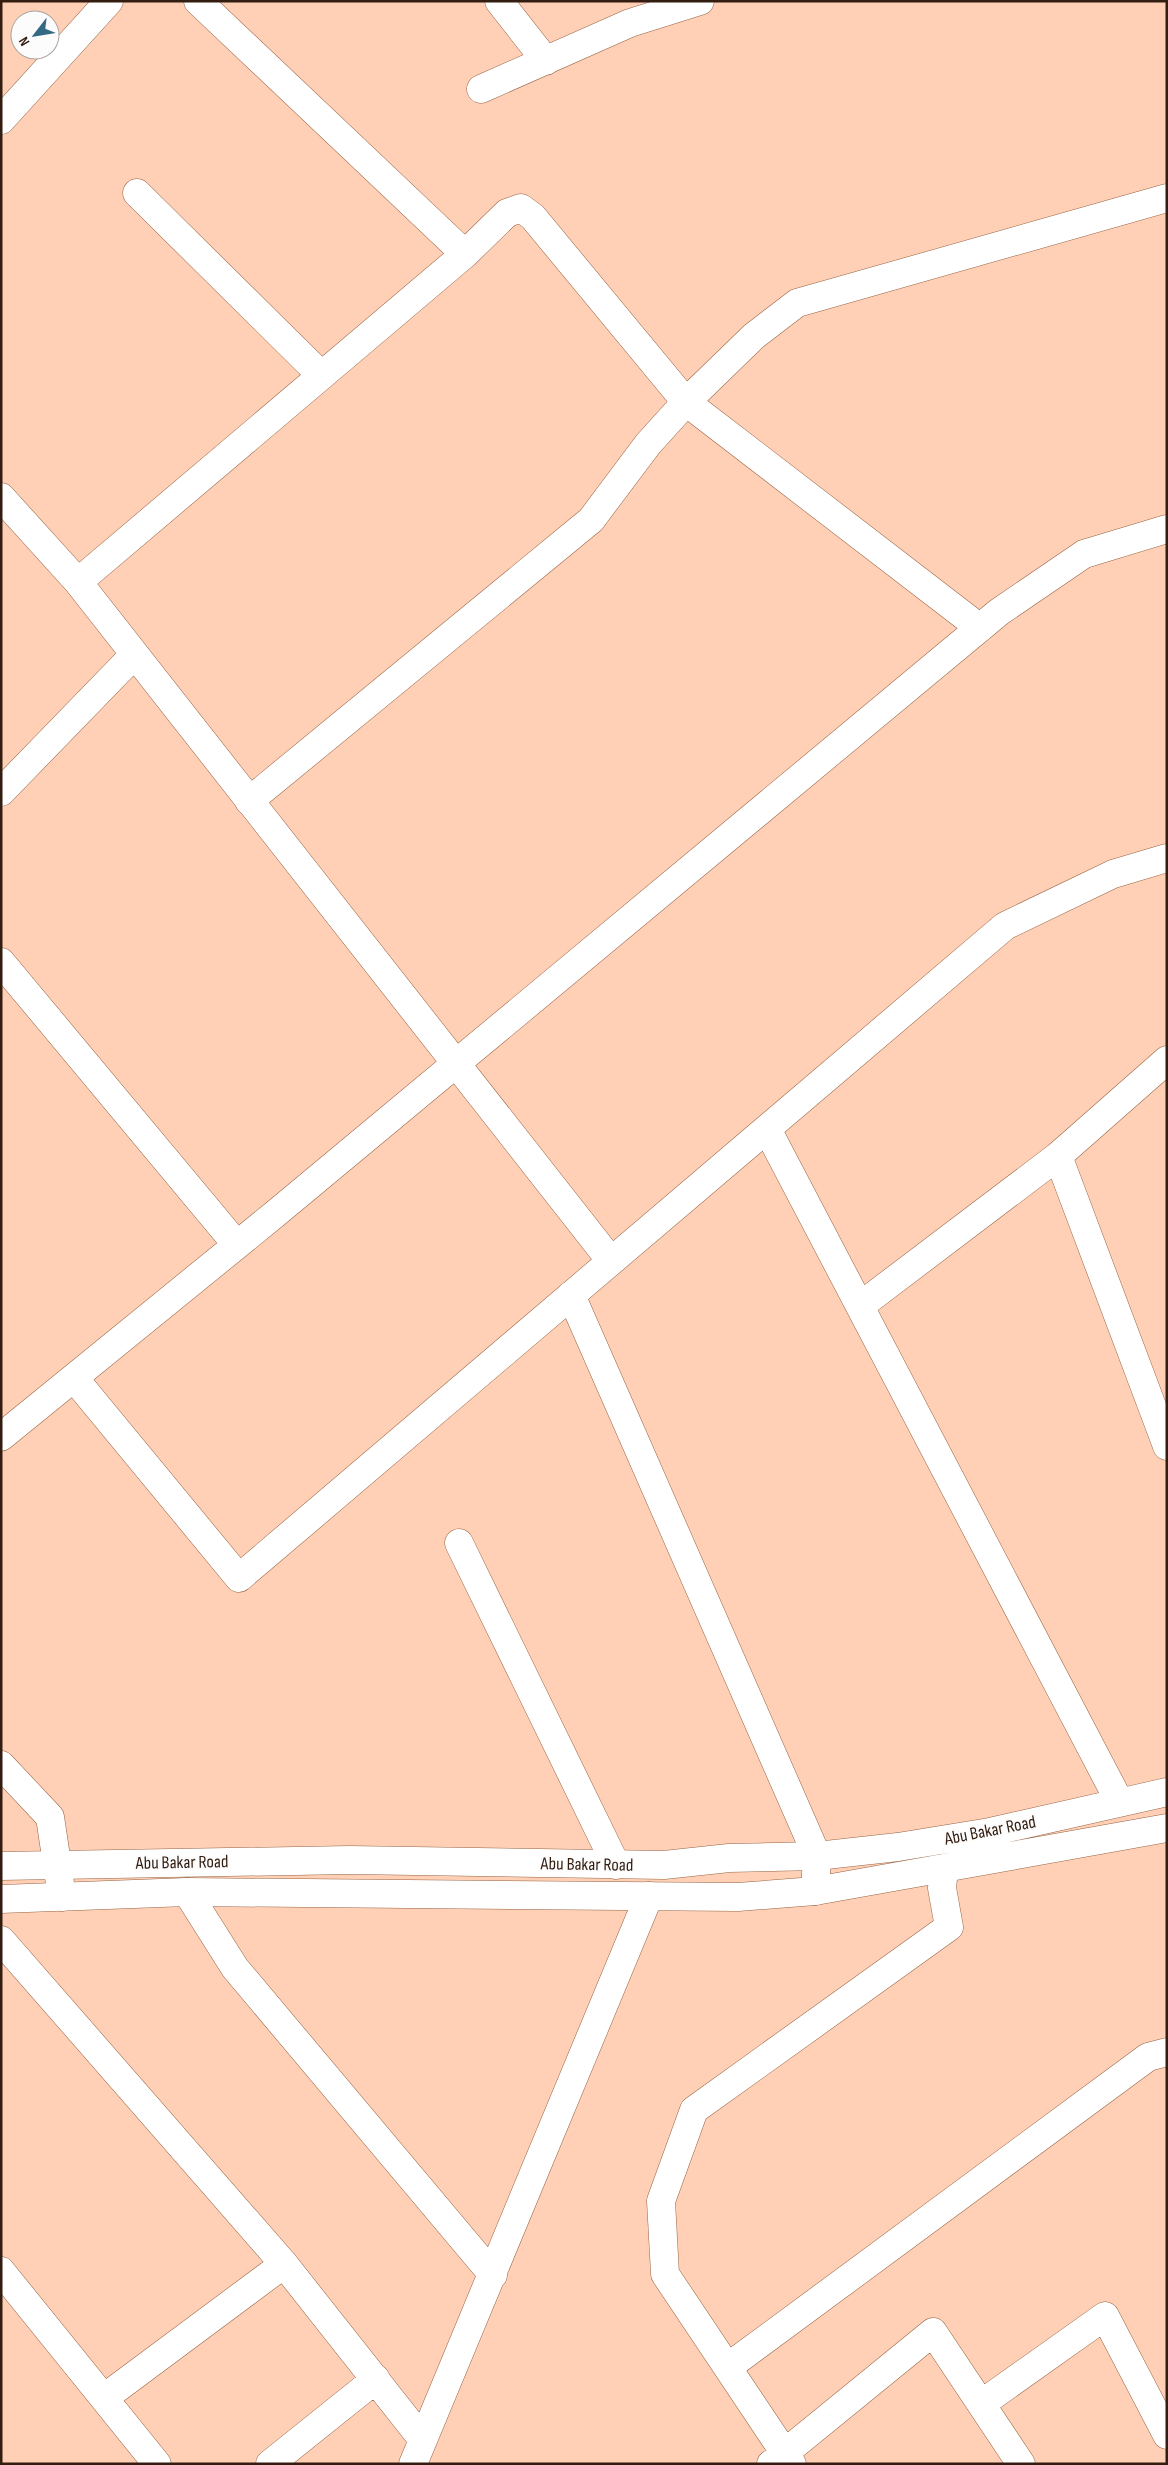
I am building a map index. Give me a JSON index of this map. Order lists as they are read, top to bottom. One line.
{"streets":{"street":["Abu Bakar Road"]},"north":"bottom left"}
